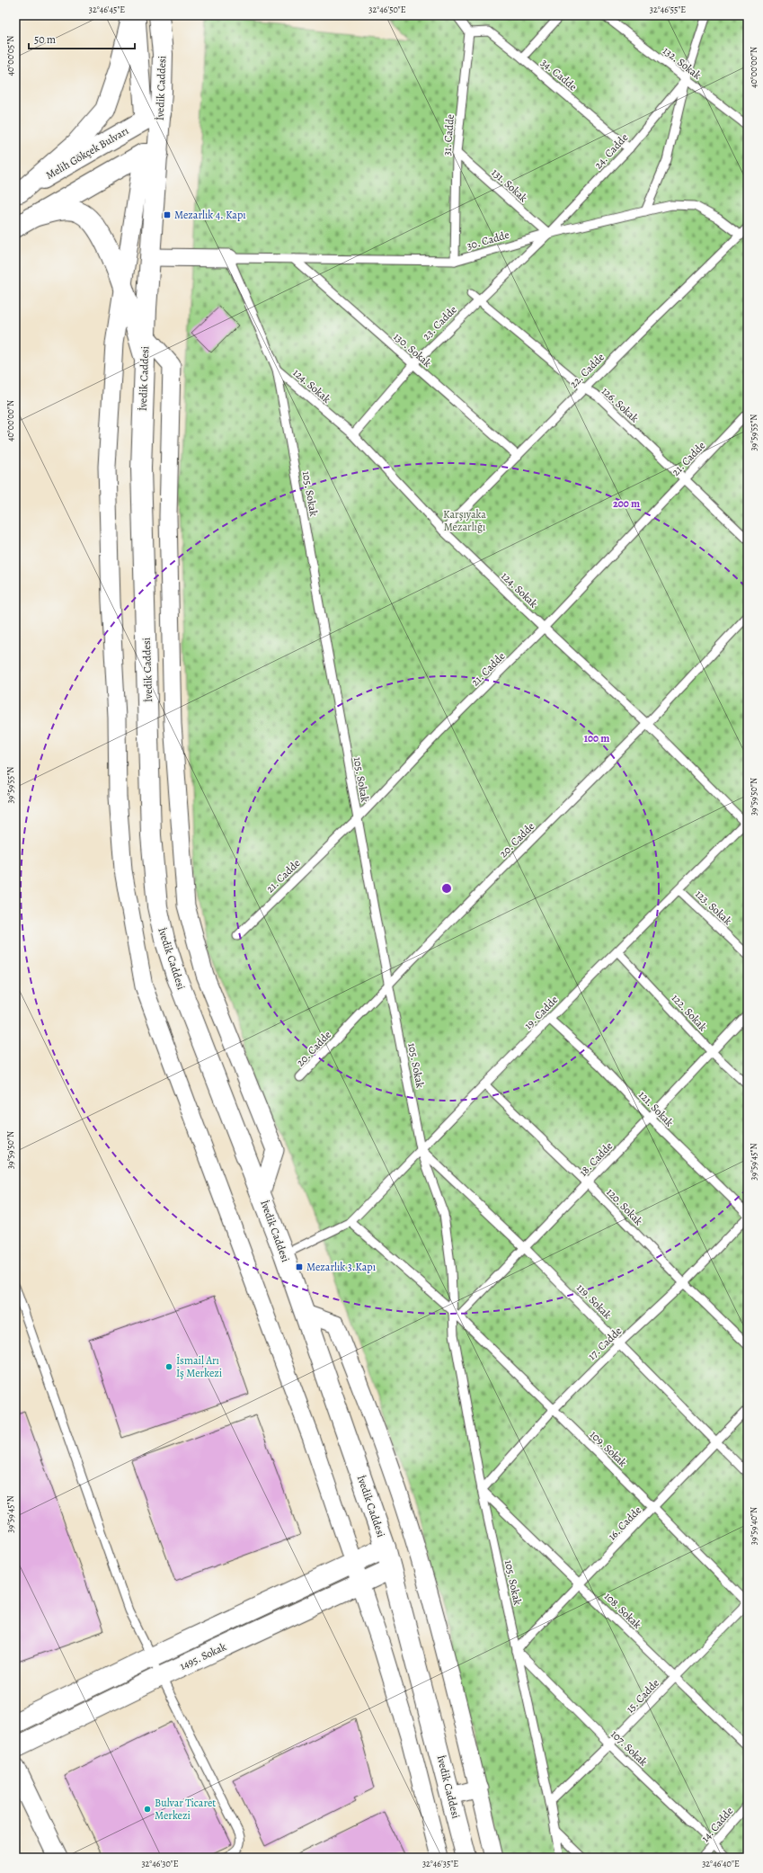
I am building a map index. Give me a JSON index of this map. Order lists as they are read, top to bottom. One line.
{"streets":{"main road":["İvedik Caddesi","Melih Gökçek Bulvarı","1495. Sokak"],"lane":["132. Sokak","34. Cadde","31. Cadde","24. Cadde","131. Sokak","30. Cadde","23. Cadde","130. Sokak","22. Cadde","124. Sokak","126. Sokak","21. Cadde","105. Sokak","20. Cadde","123. Sokak","19. Cadde","122. Sokak","121. Sokak","18. Cadde","120. Sokak","119. Sokak","17. Cadde","109. Sokak","16. Cadde","108. Sokak","15. Cadde","107. Sokak","14. Cadde"]},"crossings":[["132. Sokak","24. Cadde"],["34. Cadde","31. Cadde"],["34. Cadde","24. Cadde"],["İvedik Caddesi","Melih Gökçek Bulvarı"],["İvedik Caddesi","1495. Sokak"],["31. Cadde","131. Sokak"],["31. Cadde","30. Cadde"],["24. Cadde","131. Sokak"],["24. Cadde","30. Cadde"],["24. Cadde","23. Cadde"],["131. Sokak","30. Cadde"],["131. Sokak","23. Cadde"],["30. Cadde","23. Cadde"],["30. Cadde","130. Sokak"],["30. Cadde","22. Cadde"],["30. Cadde","105. Sokak"],["23. Cadde","130. Sokak"],["23. Cadde","124. Sokak"],["23. Cadde","126. Sokak"],["130. Sokak","22. Cadde"],["22. Cadde","124. Sokak"],["22. Cadde","126. Sokak"],["124. Sokak","21. Cadde"],["124. Sokak","105. Sokak"],["124. Sokak","20. Cadde"],["124. Sokak","19. Cadde"],["126. Sokak","21. Cadde"],["21. Cadde","105. Sokak"],["105. Sokak","20. Cadde"],["105. Sokak","19. Cadde"],["105. Sokak","18. Cadde"],["105. Sokak","119. Sokak"],["105. Sokak","17. Cadde"],["105. Sokak","109. Sokak"],["105. Sokak","16. Cadde"],["105. Sokak","108. Sokak"],["105. Sokak","15. Cadde"],["105. Sokak","107. Sokak"],["123. Sokak","19. Cadde"],["19. Cadde","122. Sokak"],["19. Cadde","121. Sokak"],["19. Cadde","120. Sokak"],["19. Cadde","119. Sokak"],["122. Sokak","18. Cadde"],["121. Sokak","18. Cadde"],["121. Sokak","17. Cadde"],["18. Cadde","120. Sokak"],["18. Cadde","119. Sokak"],["18. Cadde","109. Sokak"],["120. Sokak","17. Cadde"],["119. Sokak","17. Cadde"],["119. Sokak","16. Cadde"],["17. Cadde","109. Sokak"],["17. Cadde","108. Sokak"],["109. Sokak","16. Cadde"],["109. Sokak","15. Cadde"],["16. Cadde","108. Sokak"],["16. Cadde","107. Sokak"],["108. Sokak","15. Cadde"],["15. Cadde","107. Sokak"],["107. Sokak","14. Cadde"]],"parks":["Karşıyaka Mezarlığı"],"places":{"transit":["Mezarlık 4. Kapı","Mezarlık 3.Kapı"],"other":["İsmail Arı İş Merkezi","Bulvar Ticaret Merkezi"]},"scale_bar":"50 m","coordinates":["32°46'45\"E","32°46'50\"E","32°46'55\"E","40°00'05\"N","40°00'00\"N","39°59'55\"N","39°59'50\"N","39°59'45\"N","39°59'40\"N","32°46'30\"E","32°46'35\"E","32°46'40\"E"],"rings":["200 m","100 m"]}
